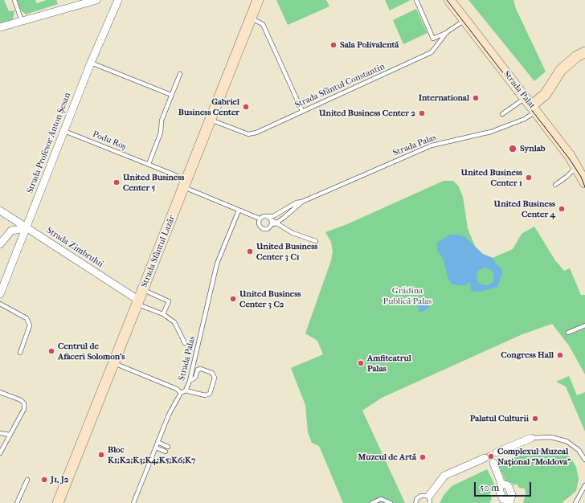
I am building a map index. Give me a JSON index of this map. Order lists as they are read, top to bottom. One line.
{"streets":{"main road":["Strada Palat","Strada Sfântul Lazăr"],"street":["Strada Profesor Anton Șesan","Strada Zimbrului"],"lane":["Strada Sfântul Constantin","Podu Roș","Strada Palas"]},"crossings":[["Strada Sfântul Constantin","Strada Palat"],["Strada Sfântul Constantin","Strada Sfântul Lazăr"],["Strada Palat","Strada Palas"],["Podu Roș","Strada Profesor Anton Șesan"],["Podu Roș","Strada Sfântul Lazăr"],["Strada Profesor Anton Șesan","Strada Zimbrului"],["Strada Zimbrului","Strada Sfântul Lazăr"]],"parks":["Grădina Publică Palas"],"places":["Sala Polivalentă","International","Gabriel Business Center","United Business Center 2","Synlab","United Business Center 1","United Business Center 5","United Business Center 4","United Business Center 3 C1","United Business Center 3 C2","Centrul de Afaceri Solomon’s","Congress Hall","Amfiteatrul Palas","Palatul Culturii","Bloc K1;K2;K3;K4;K5;K6;K7","Complexul Muzeal Național \"Moldova\"","Muzeul de Artă","J1, J2"],"scale_bar":"50 m"}
